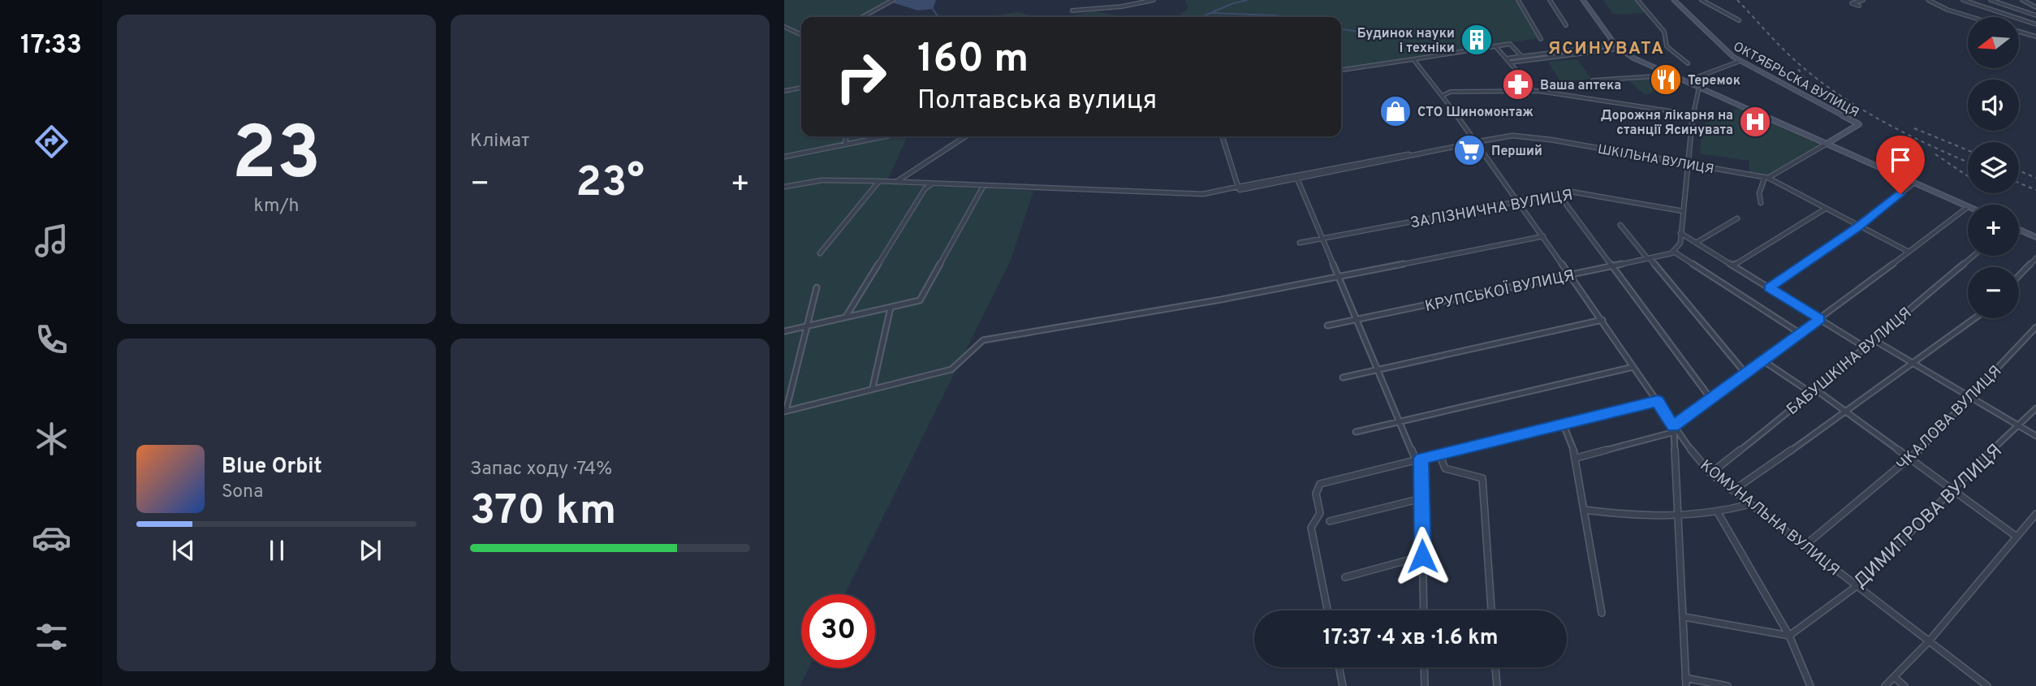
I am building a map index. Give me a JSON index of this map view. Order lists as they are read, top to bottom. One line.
{"streets":{"main road":["ОКТЯБРЬСКА ВУЛИЦЯ"],"street":["ШКІЛЬНА ВУЛИЦЯ","ЗАЛІЗНИЧНА ВУЛИЦЯ","КРУПСЬКОЇ ВУЛИЦЯ","БАБУШКІНА ВУЛИЦЯ","ЧКАЛОВА ВУЛИЦЯ","ДИМИТРОВА ВУЛИЦЯ","КОМУНАЛЬНА ВУЛИЦЯ"]},"crossings":[["ШКІЛЬНА ВУЛИЦЯ","КОМУНАЛЬНА ВУЛИЦЯ"],["ЗАЛІЗНИЧНА ВУЛИЦЯ","КОМУНАЛЬНА ВУЛИЦЯ"],["КРУПСЬКОЇ ВУЛИЦЯ","КОМУНАЛЬНА ВУЛИЦЯ"],["БАБУШКІНА ВУЛИЦЯ","КОМУНАЛЬНА ВУЛИЦЯ"],["ЧКАЛОВА ВУЛИЦЯ","КОМУНАЛЬНА ВУЛИЦЯ"],["ДИМИТРОВА ВУЛИЦЯ","КОМУНАЛЬНА ВУЛИЦЯ"]],"districts":["ЯСИНУВАТА"],"places":{"building":["Будинок науки і техніки"],"restaurant":["Теремок"],"pharmacy":["Ваша аптека"],"shop":["СТО Шиномонтаж"],"hospital":["Дорожня лікарня на станції Ясинувата"],"supermarket":["Перший"]},"north":"left","page":{"tabs":"17:33","tile":[["23","km/h"],"Клімат",["Запас ходу · 74%","370 km"]],"map_buttons":["+","−"],"turn":["160 m","Полтавська вулиця"],"heat":["−","23°","+"],"song":["Blue Orbit","Sona"],"limit":"30","trip":"17:37 · 4 хв · 1.6 km"}}
